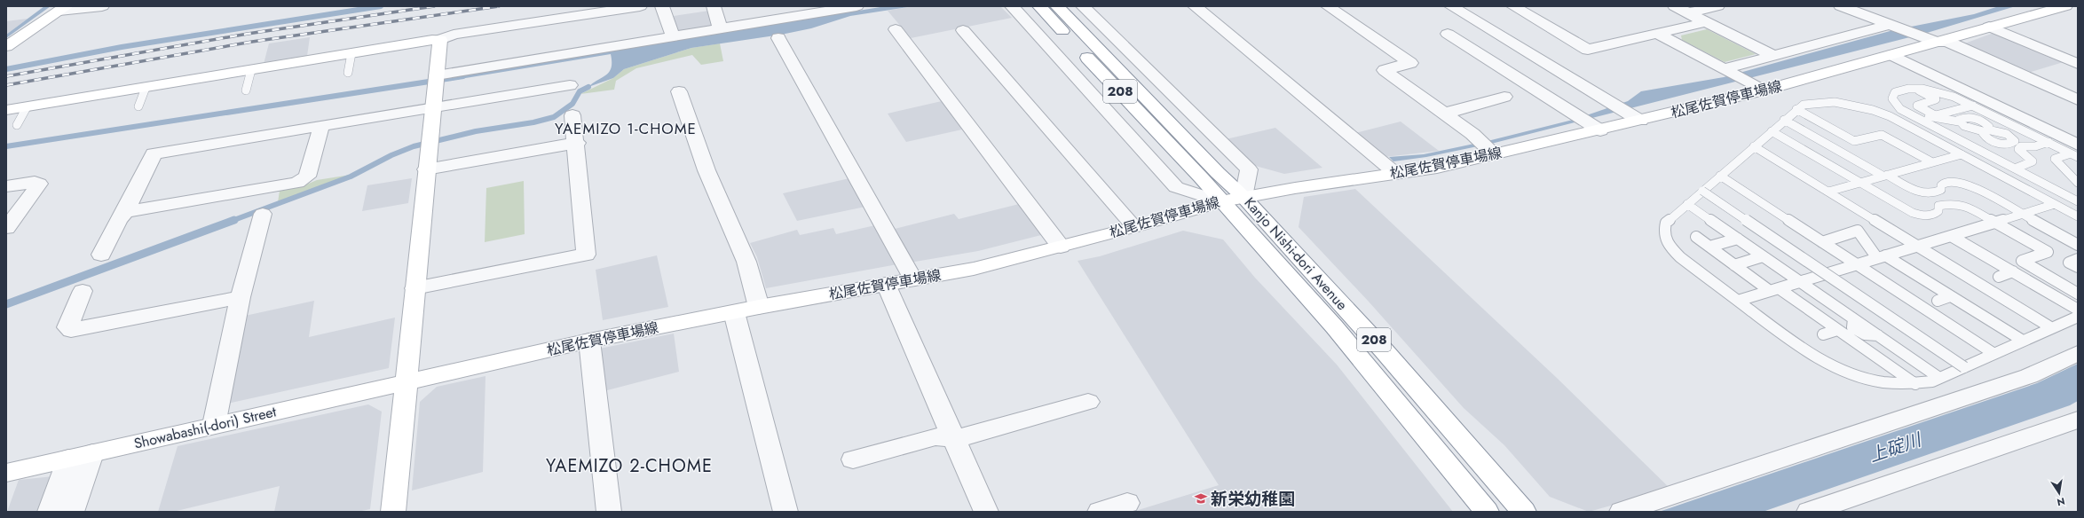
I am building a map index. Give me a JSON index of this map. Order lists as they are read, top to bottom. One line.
{"streets":{"main road":["208","松尾佐賀停車場線","Kanjo Nishi-dori Avenue","Showabashi(-dori) Street"]},"crossings":[["松尾佐賀停車場線","Kanjo Nishi-dori Avenue"],["松尾佐賀停車場線","Showabashi(-dori) Street"]],"districts":["YAEMIZO 1-CHOME","YAEMIZO 2-CHOME"],"water":["上碇川"],"places":{"school or university":["新栄幼稚園"]},"north":"bottom"}
